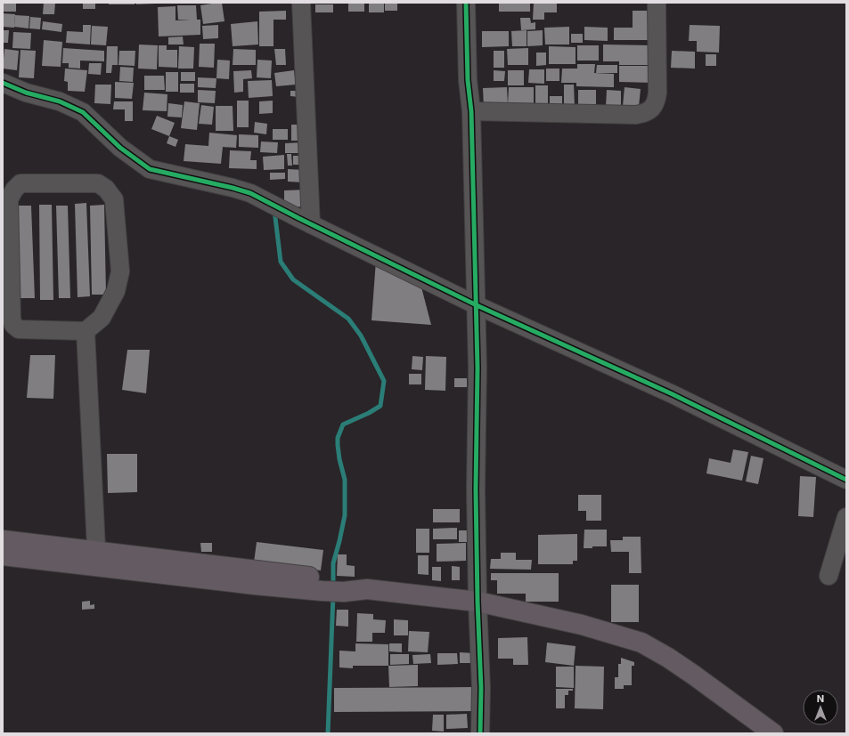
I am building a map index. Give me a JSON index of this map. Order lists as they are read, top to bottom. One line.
{"north":"top"}
